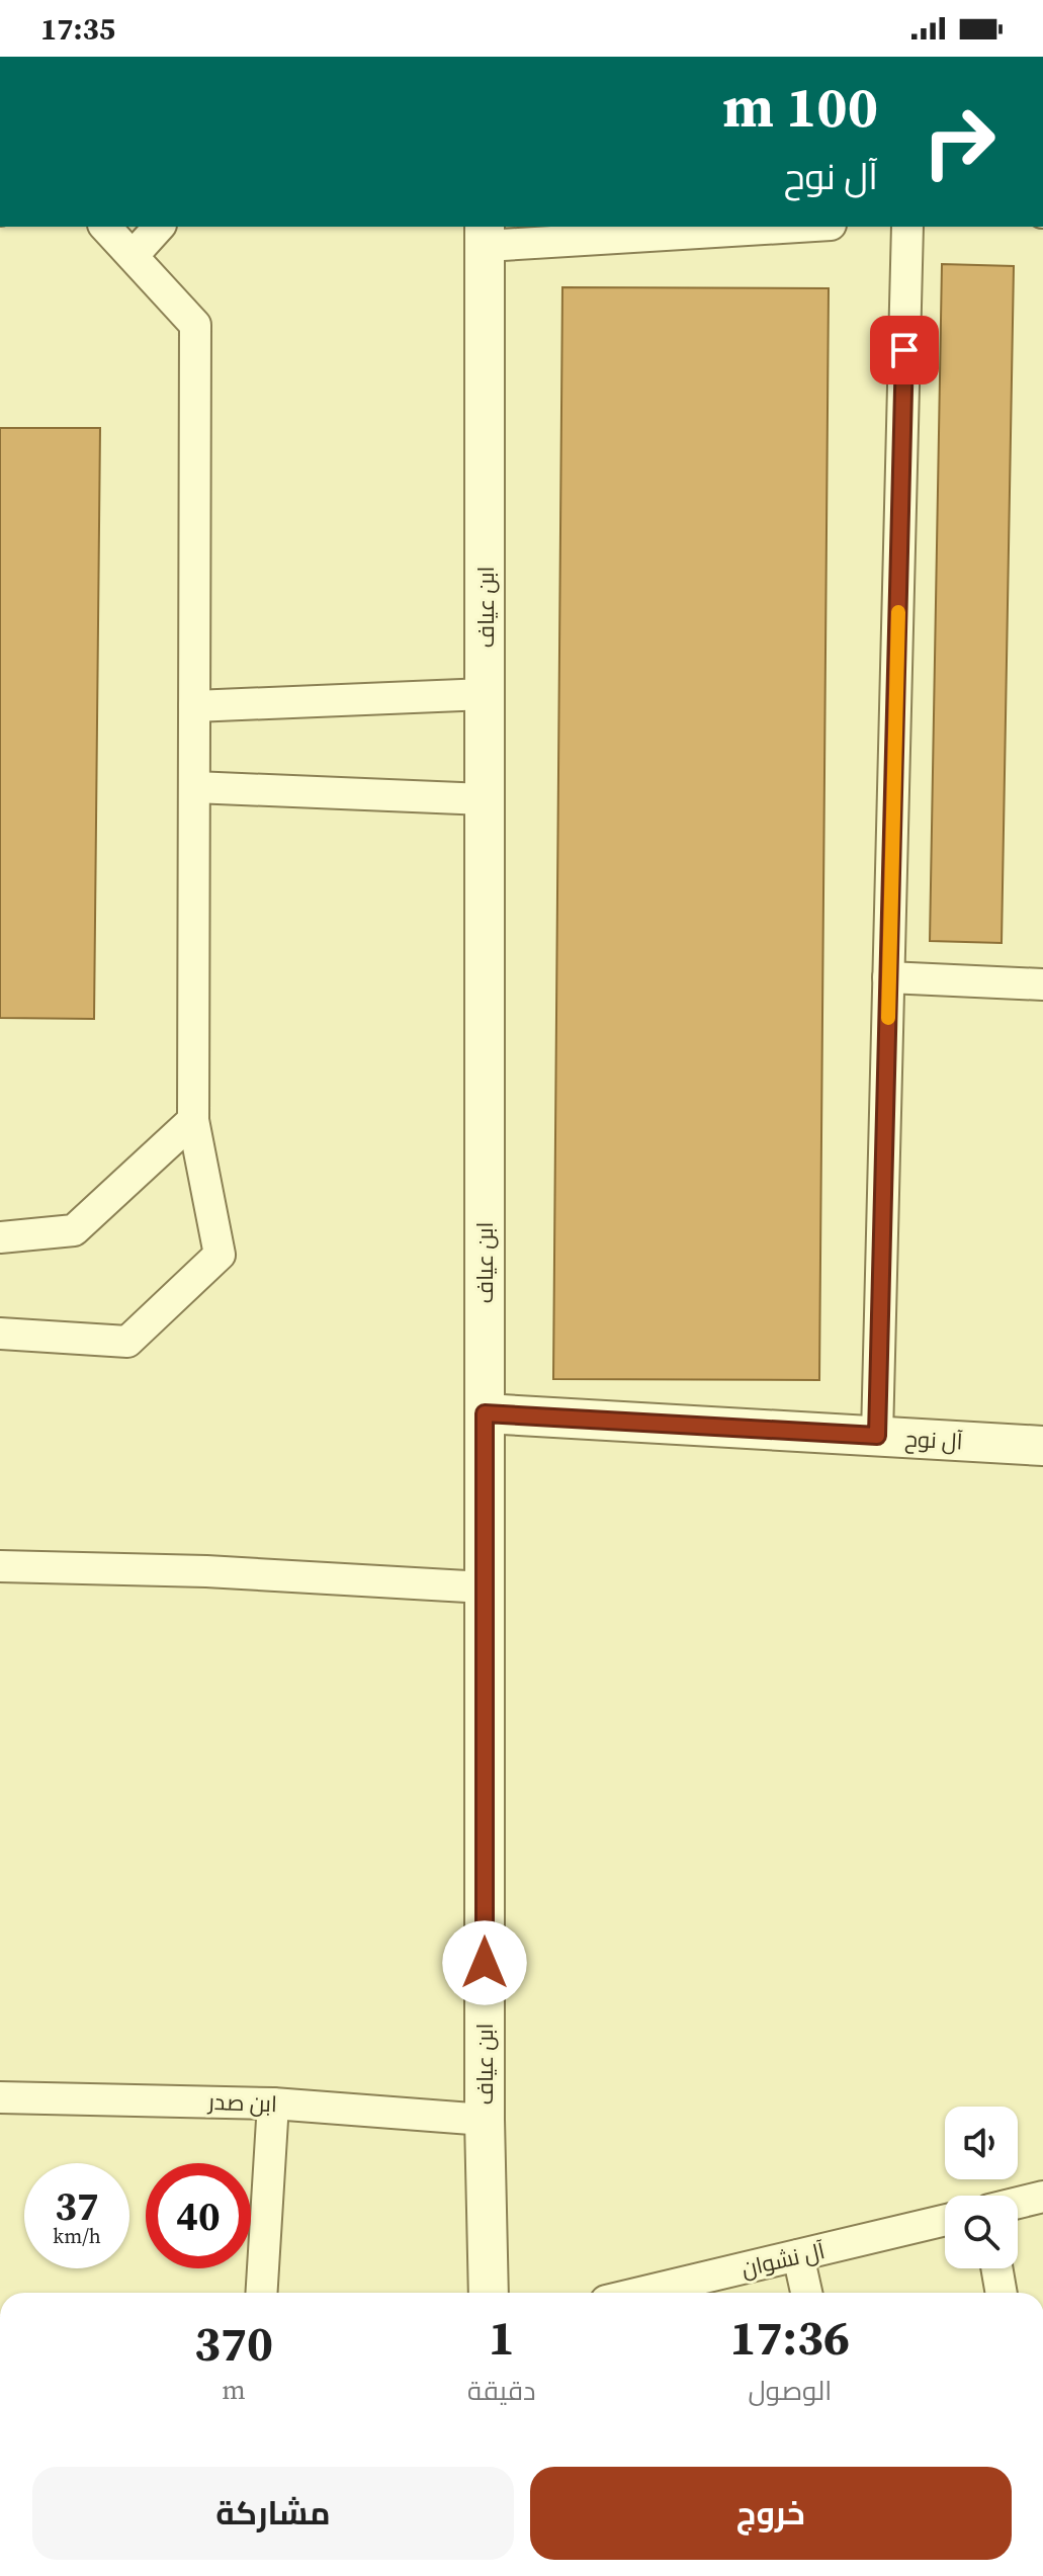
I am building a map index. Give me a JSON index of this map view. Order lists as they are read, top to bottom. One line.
{"streets":{"street":["ابن عياف","آل نوح","ابن صدر","آل نشوان"]},"crossings":[["ابن عياف","آل نوح"],["ابن عياف","ابن صدر"]],"page":{"status":"17:35","turn":["100 m","آل نوح"],"speed":"37 km/h","limit":"40","eta":["17:36","الوصول","1","دقيقة","370","m"],"buttons":["خروج","مشاركة"]}}
